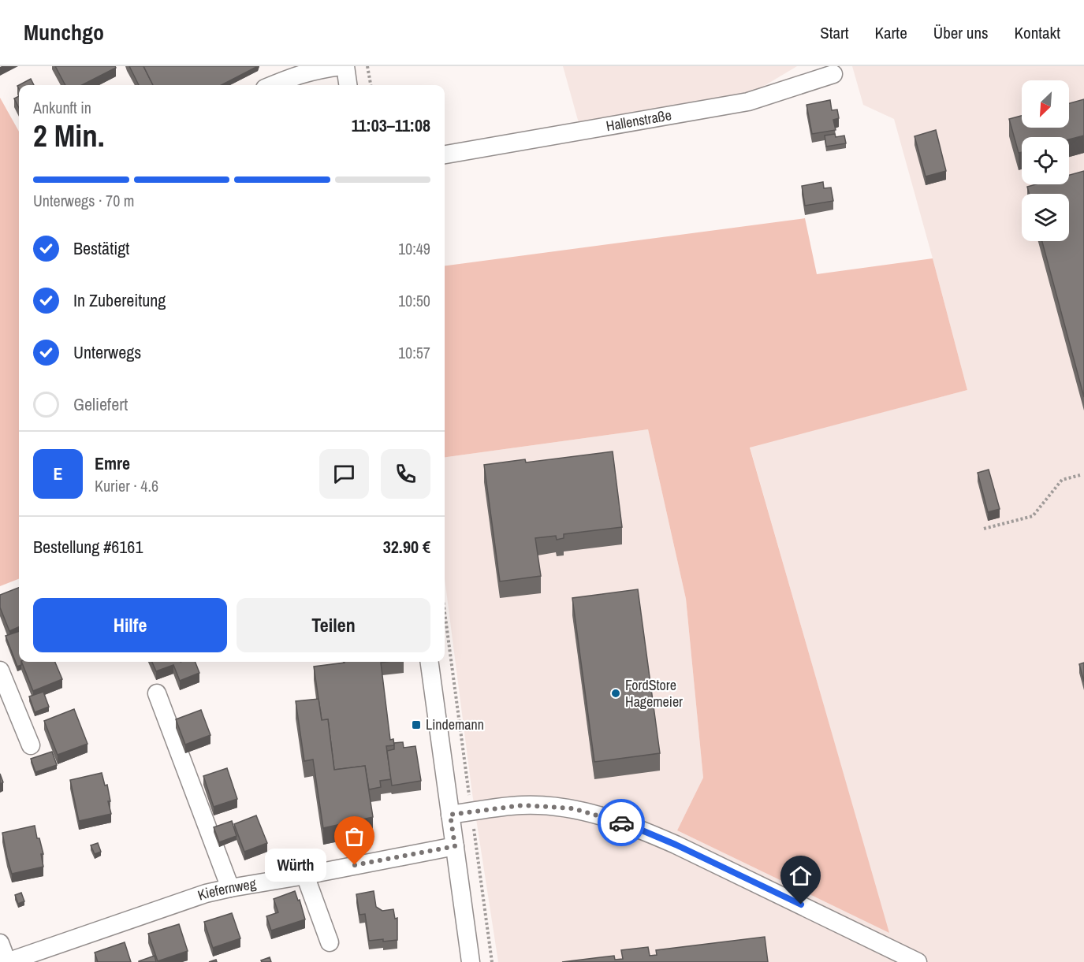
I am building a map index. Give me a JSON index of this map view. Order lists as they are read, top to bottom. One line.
{"streets":{"street":["Hallenstraße","Kiefernweg"]},"places":{"other":["FordStore Hagemeier","Würth"],"transit":["Lindemann"]},"north":"bottom left","page":{"header":"Munchgo","nav":["Start","Karte","Über uns","Kontakt"],"heading":["2 Min.","Ankunft in","11:03–11:08"],"panel":["Emre","Kurier · 4.6","Bestellung #6161","32.90 €"],"bar":"Unterwegs · 70 m","list":[["Bestätigt","10:49"],["In Zubereitung","10:50"],["Unterwegs","10:57"],"Geliefert"],"round":"E","buttons":["Hilfe","Teilen"],"bubble":"Würth"}}
